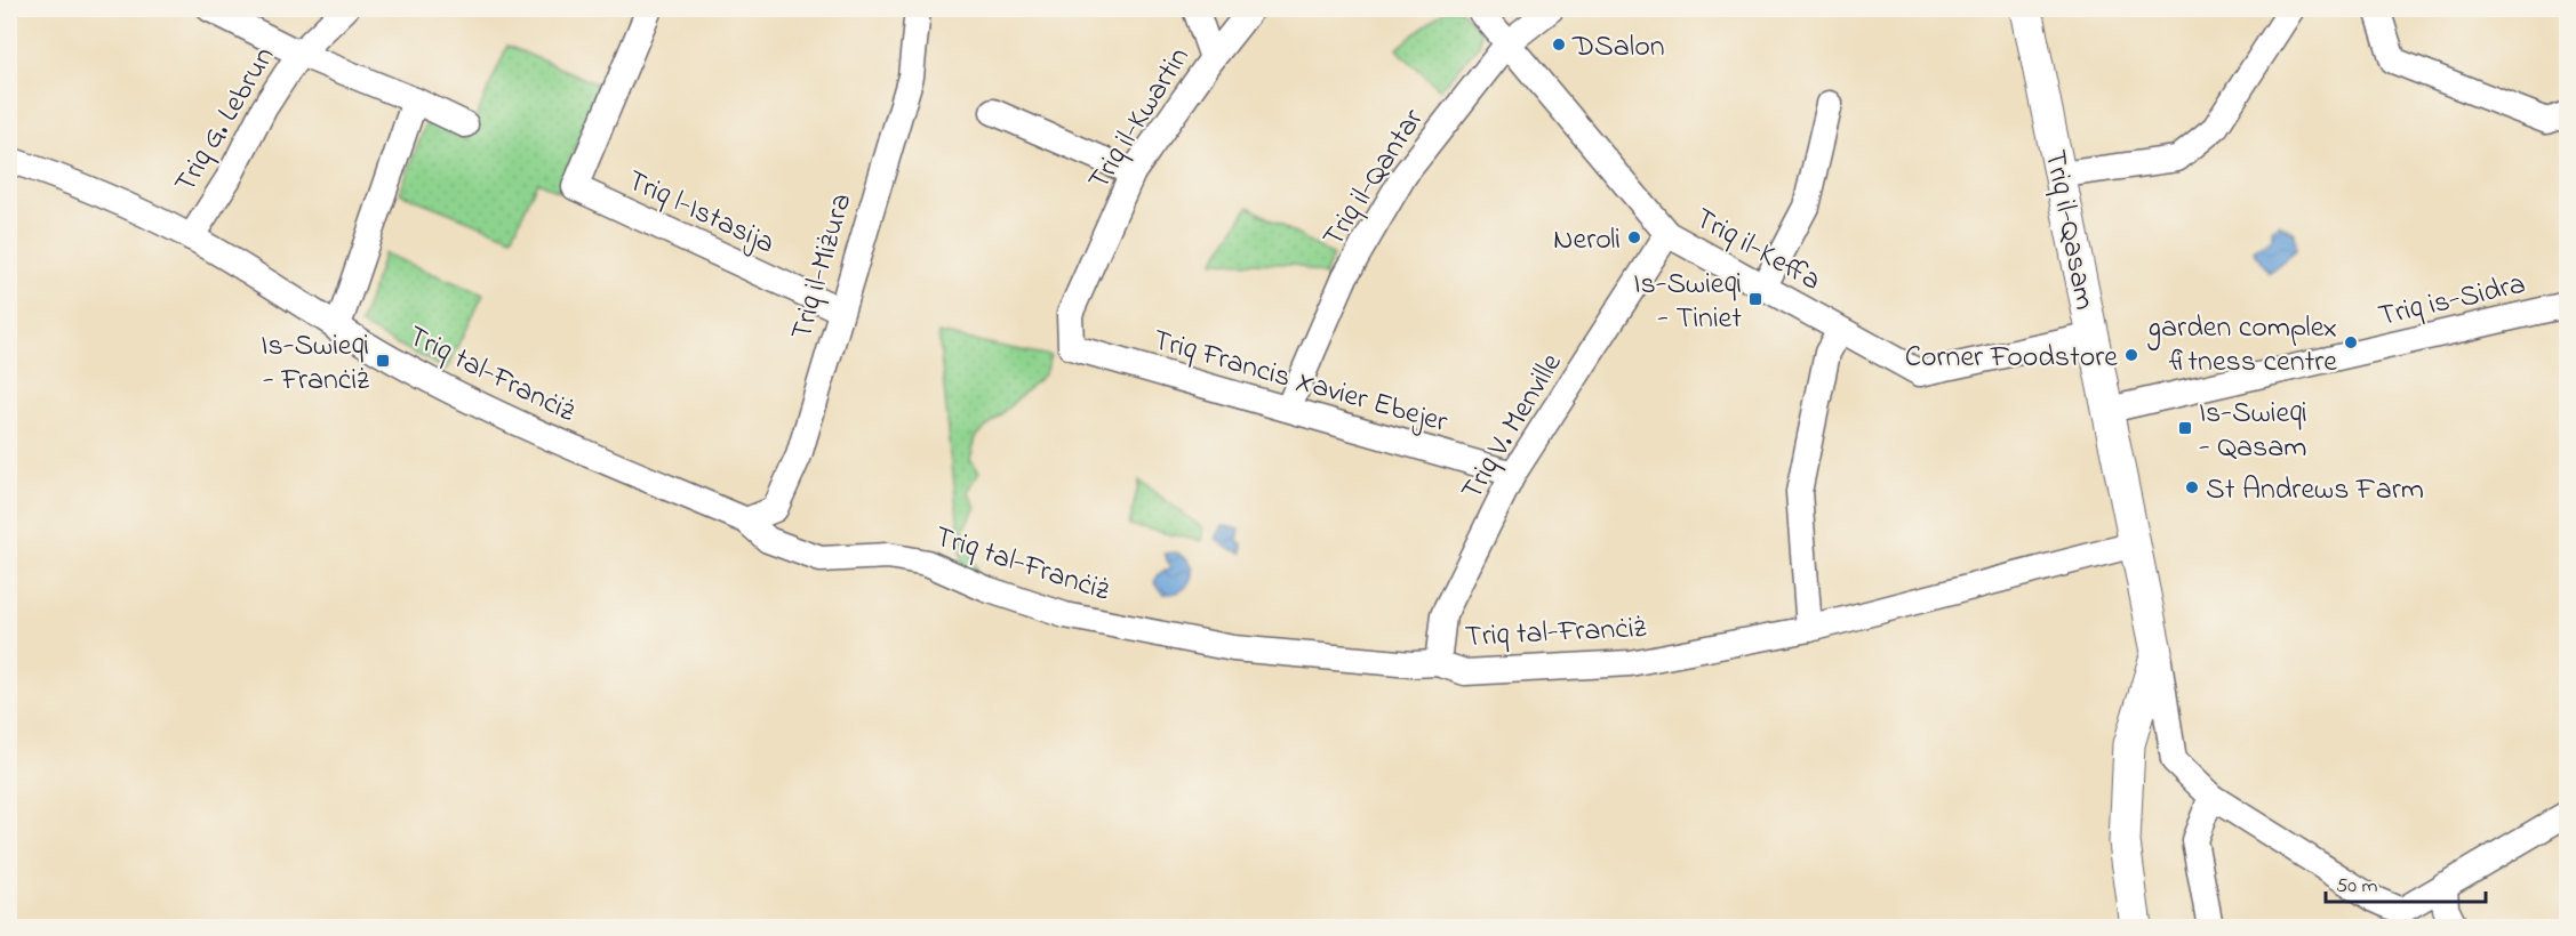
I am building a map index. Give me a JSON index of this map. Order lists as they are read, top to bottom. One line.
{"streets":{"street":["Triq il-Kwartin","Triq G. Lebrun","Triq il-Qantar","Triq l-Istasija","Triq il-Qasam","Triq il-Keffa","Triq il-Miżura","Triq is-Sidra","Triq tal-Franċiż","Triq Francis Xavier Ebejer","Triq V. Menville"]},"crossings":[["Triq il-Kwartin","Triq Francis Xavier Ebejer"],["Triq G. Lebrun","Triq tal-Franċiż"],["Triq il-Qantar","Triq il-Keffa"],["Triq il-Qantar","Triq Francis Xavier Ebejer"],["Triq l-Istasija","Triq il-Miżura"],["Triq il-Qasam","Triq il-Keffa"],["Triq il-Qasam","Triq is-Sidra"],["Triq il-Qasam","Triq tal-Franċiż"],["Triq il-Keffa","Triq V. Menville"],["Triq il-Miżura","Triq tal-Franċiż"],["Triq tal-Franċiż","Triq V. Menville"],["Triq Francis Xavier Ebejer","Triq V. Menville"]],"places":{"other":["DSalon","Neroli","garden complex fitness centre","Corner Foodstore","St Andrews Farm"],"transit":["Is-Swieqi - Tiniet","Is-Swieqi - Franċiż","Is-Swieqi - Qasam"]},"scale_bar":"50 m"}
